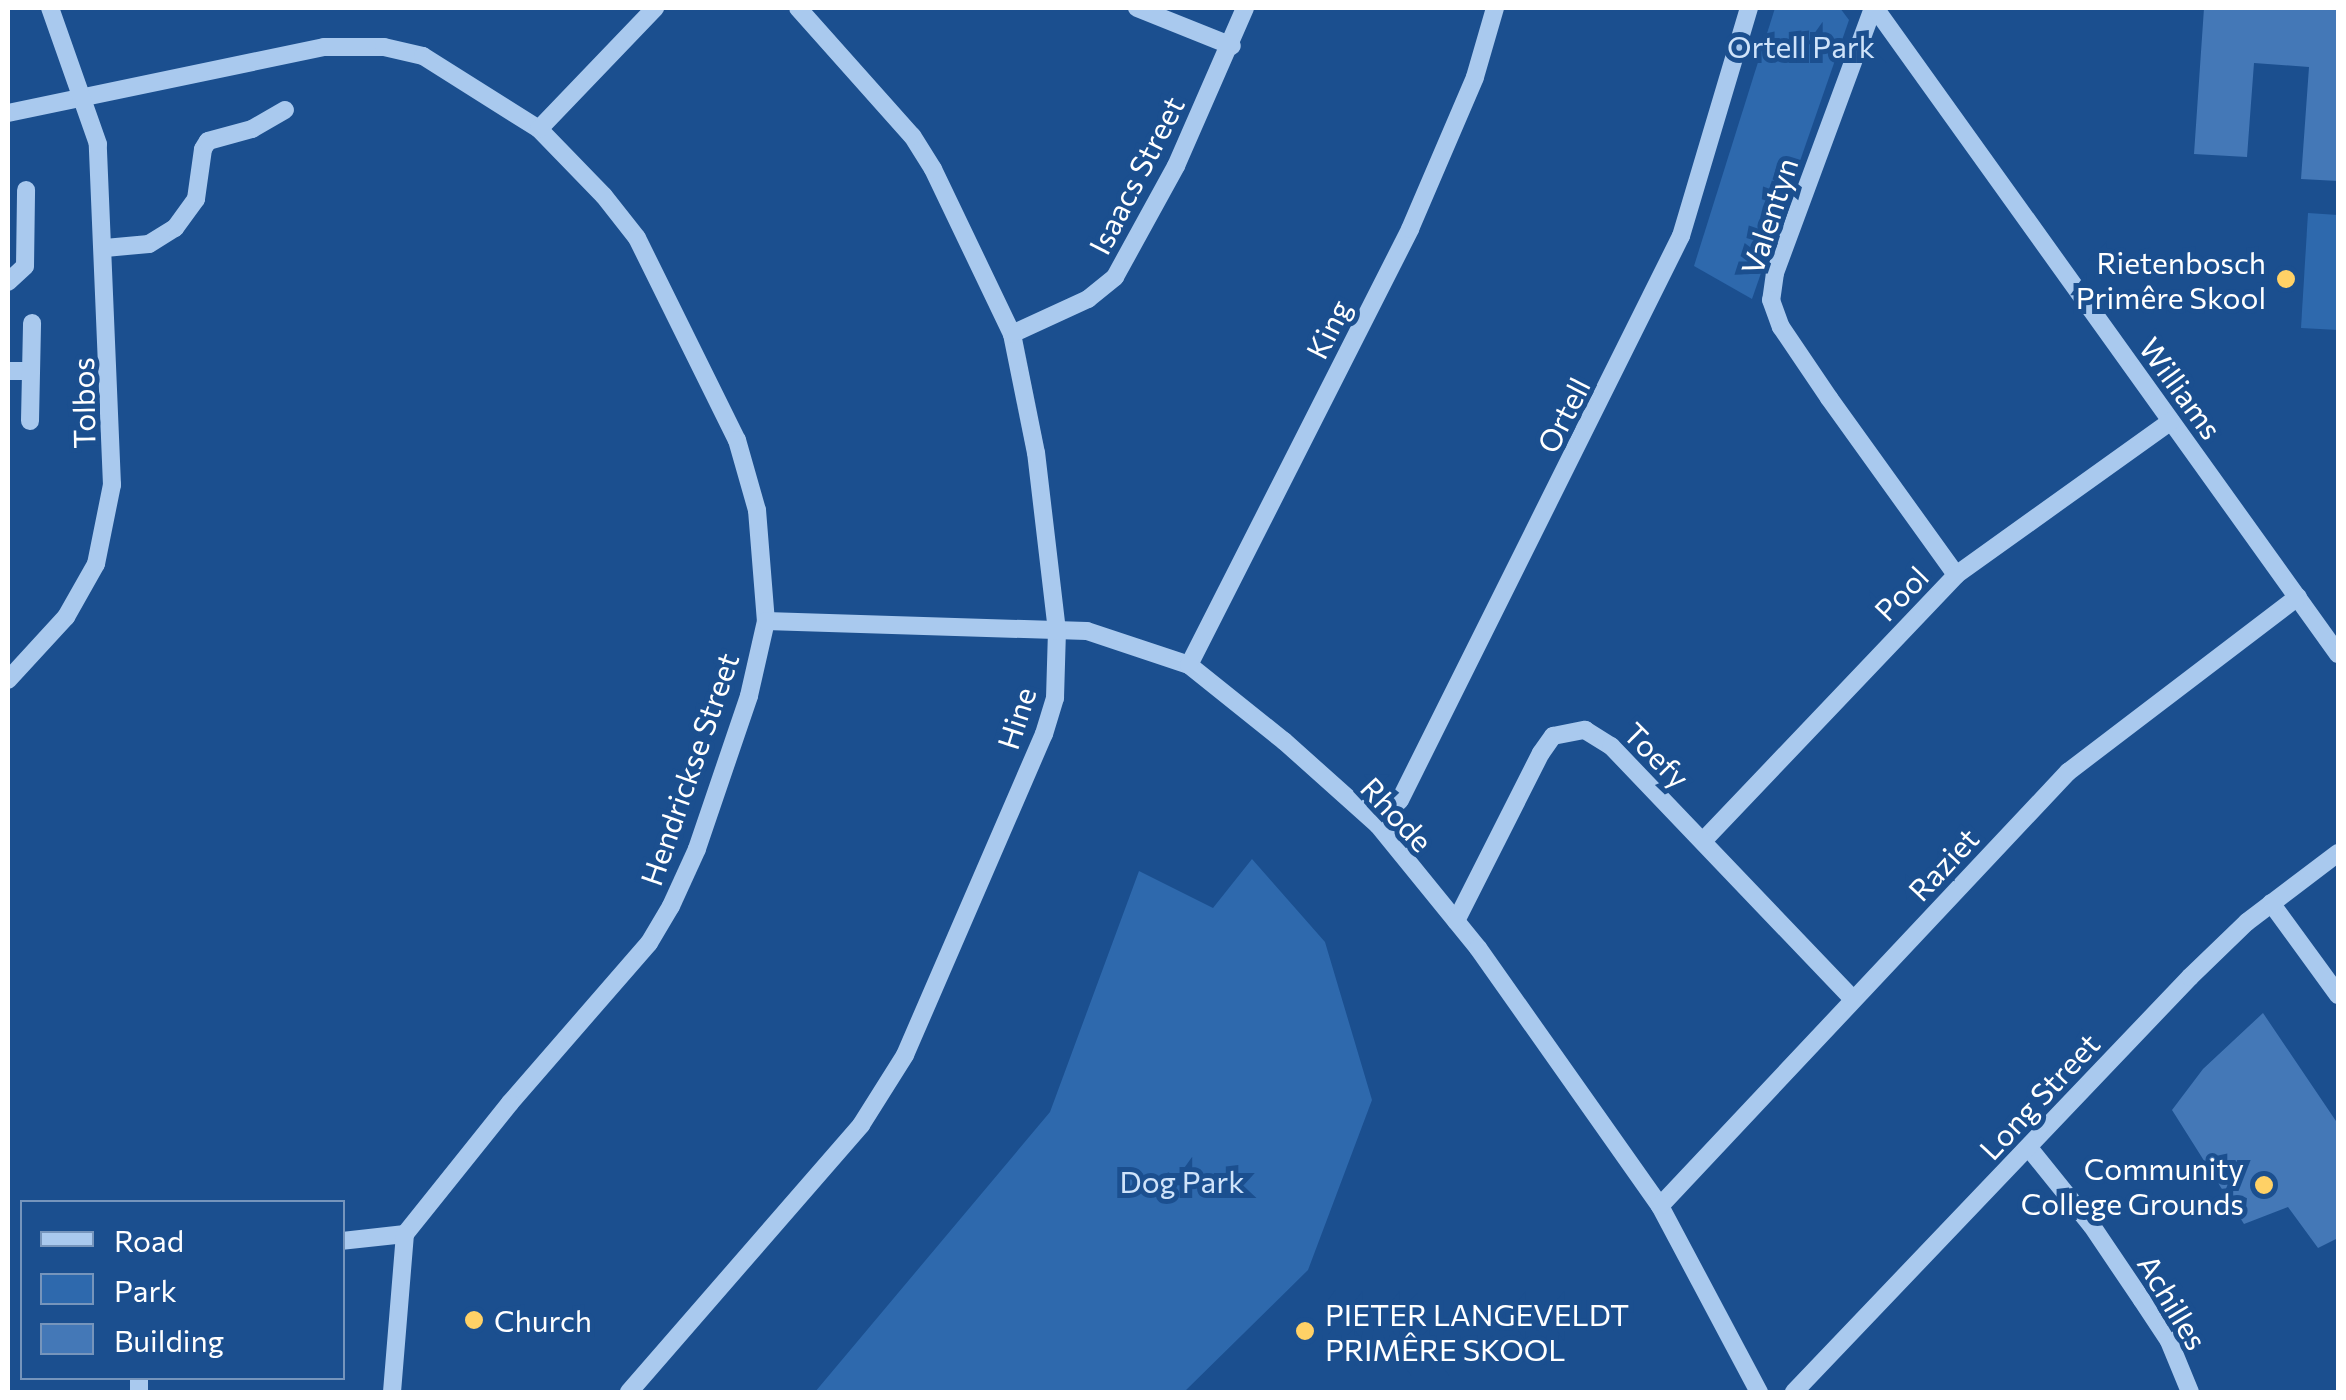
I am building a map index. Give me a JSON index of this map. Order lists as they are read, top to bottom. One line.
{"streets":{"street":["Isaacs Street","Valentyn","King","Williams","Tolbos","Ortell","Pool","Hine","Toefy","Hendrickse Street","Rhode","Raziet","Long Street","Achilles"]},"crossings":[["Isaacs Street","Hine"],["Valentyn","Williams"],["Valentyn","Pool"],["King","Rhode"],["Williams","Pool"],["Williams","Raziet"],["Tolbos","Hendrickse Street"],["Ortell","Rhode"],["Pool","Toefy"],["Hine","Rhode"],["Toefy","Rhode"],["Toefy","Raziet"],["Hendrickse Street","Rhode"],["Rhode","Raziet"],["Long Street","Achilles"]],"parks":["Ortell Park","Dog Park"],"places":["Rietenbosch Primêre Skool","Community College Grounds","Church","PIETER LANGEVELDT PRIMÊRE SKOOL"],"legend":["Road","Park","Building"]}
